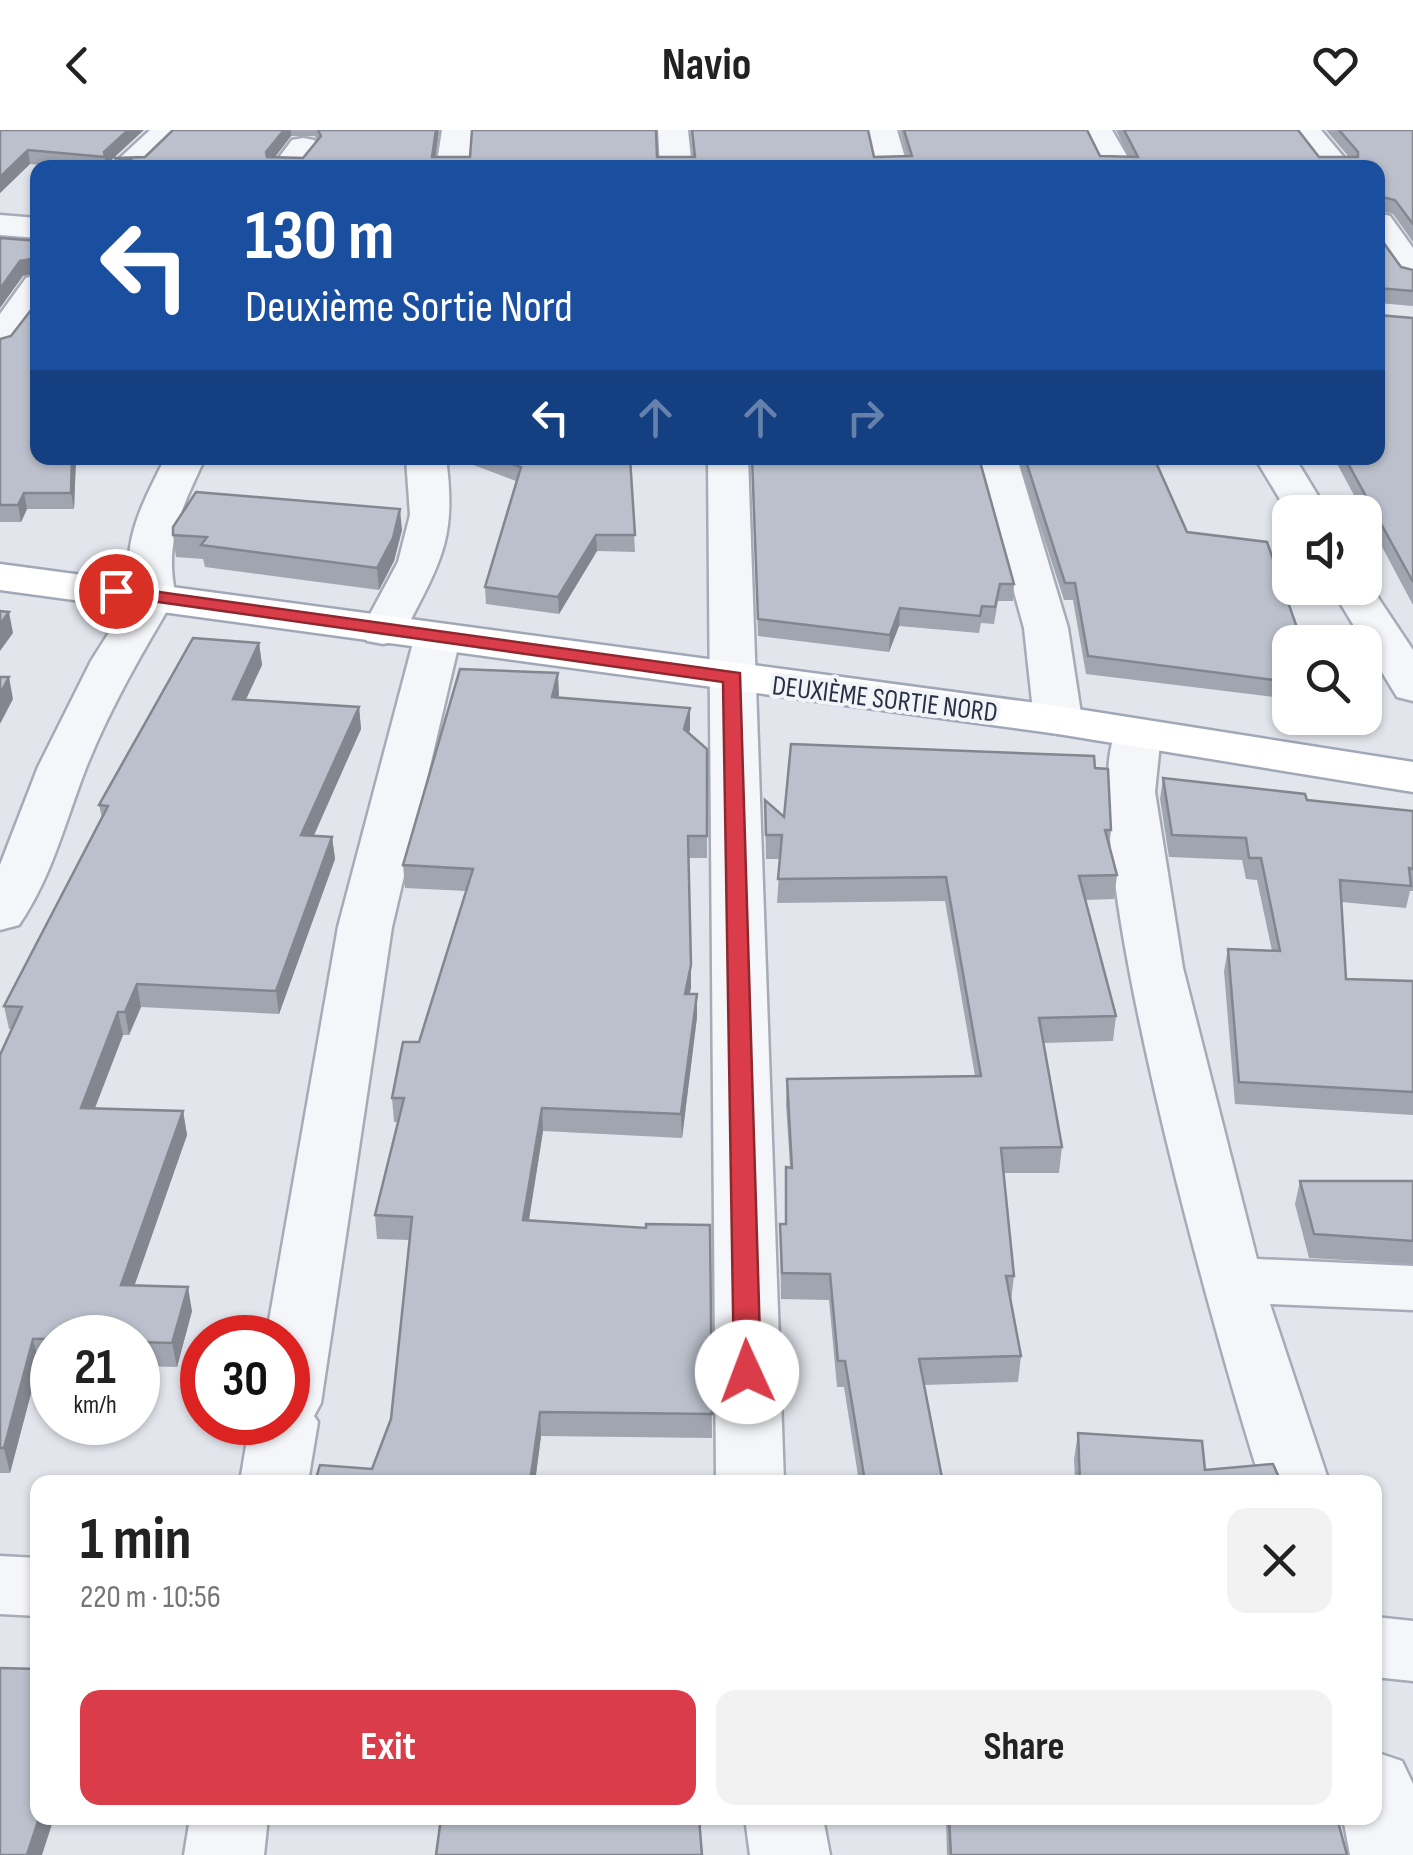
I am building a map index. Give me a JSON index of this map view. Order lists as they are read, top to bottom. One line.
{"streets":{"main road":["DEUXIÈME SORTIE NORD"]},"page":{"header":"Navio","turn":["130 m","Deuxième Sortie Nord"],"speed":"21 km/h","limit":"30","heading":["1 min","220 m · 10:56"],"buttons":["Exit","Share"]}}
